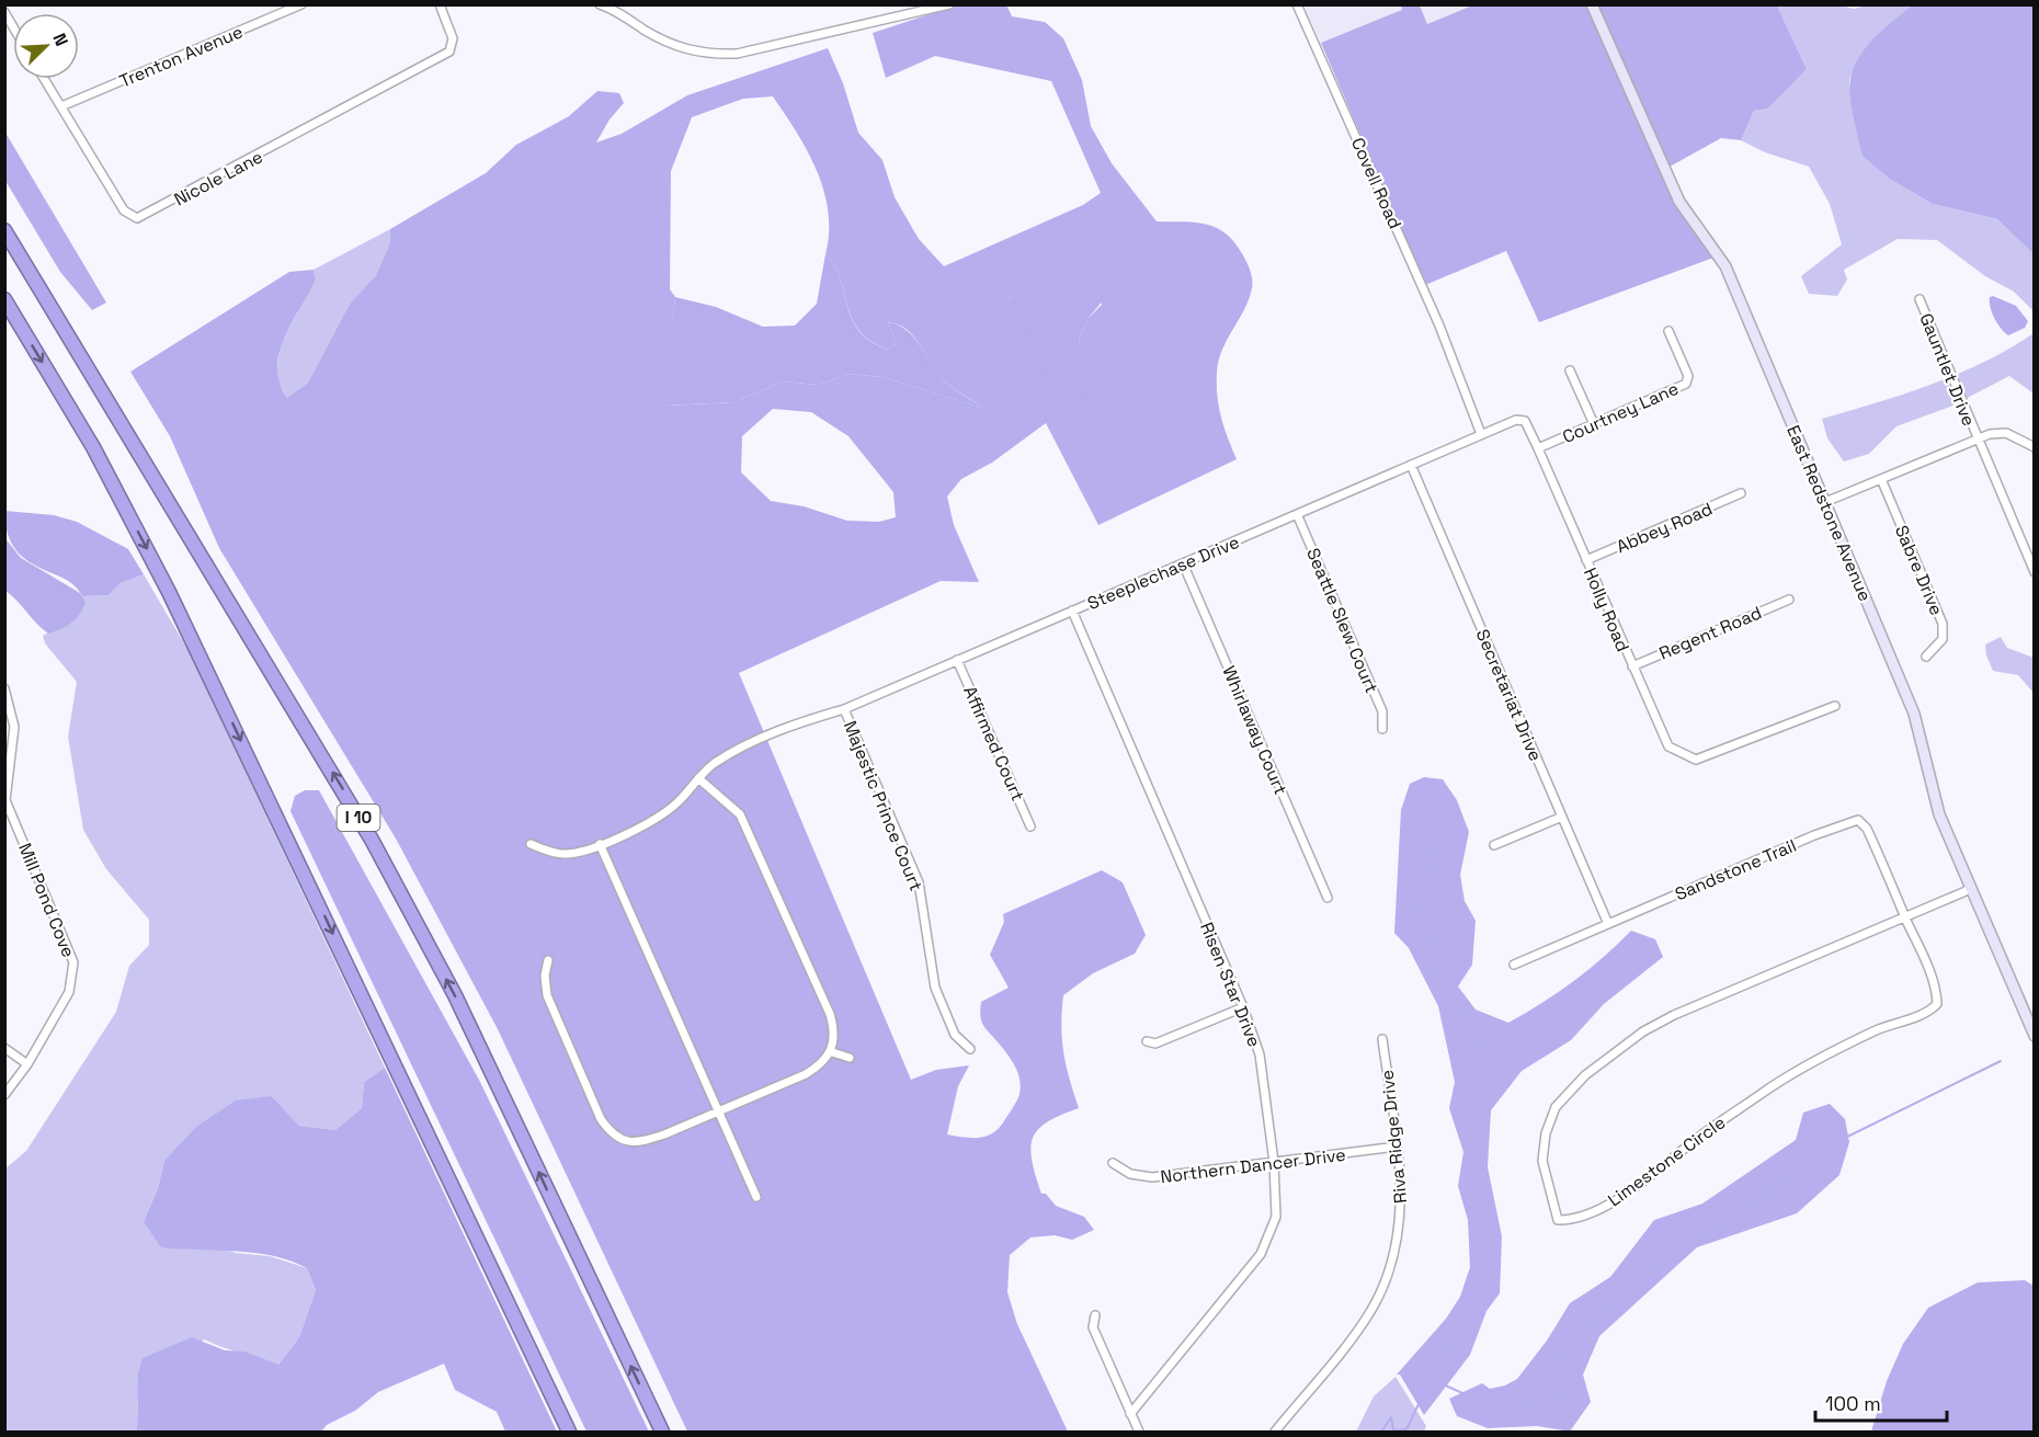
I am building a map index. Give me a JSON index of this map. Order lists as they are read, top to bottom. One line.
{"streets":{"highway":["I 10"],"street":["Trenton Avenue","Nicole Lane","Covell Road","Gauntlet Drive","Courtney Lane","East Redstone Avenue","Abbey Road","Sabre Drive","Steeplechase Drive","Holly Road","Seattle Slew Court","Regent Road","Secretariat Drive","Whirlaway Court","Affirmed Court","Majestic Prince Court","Sandstone Trail","Mill Pond Cove","Risen Star Drive","Riva Ridge Drive","Limestone Circle","Northern Dancer Drive"]},"crossings":[["Trenton Avenue","Nicole Lane"],["Covell Road","Steeplechase Drive"],["Covell Road","Holly Road"],["Courtney Lane","Holly Road"],["East Redstone Avenue","Limestone Circle"],["Abbey Road","Holly Road"],["Steeplechase Drive","Holly Road"],["Steeplechase Drive","Seattle Slew Court"],["Steeplechase Drive","Secretariat Drive"],["Steeplechase Drive","Whirlaway Court"],["Steeplechase Drive","Affirmed Court"],["Steeplechase Drive","Majestic Prince Court"],["Steeplechase Drive","Risen Star Drive"],["Holly Road","Regent Road"],["Secretariat Drive","Sandstone Trail"],["Sandstone Trail","Limestone Circle"],["Risen Star Drive","Northern Dancer Drive"],["Riva Ridge Drive","Northern Dancer Drive"]],"scale_bar":"100 m","north":"top right"}
